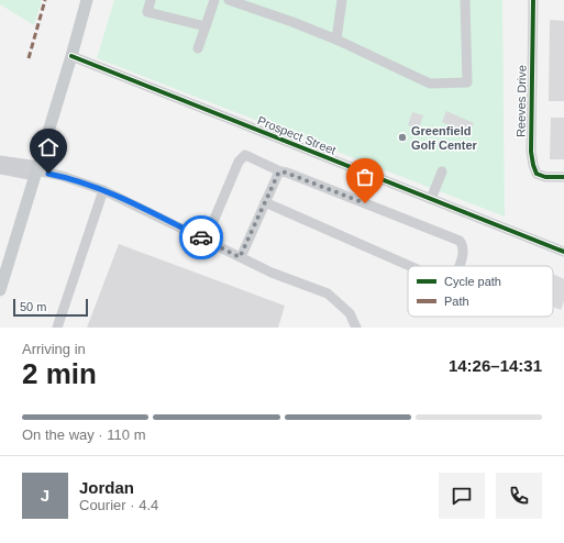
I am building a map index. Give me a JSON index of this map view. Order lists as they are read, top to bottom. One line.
{"streets":{"street":["Reeves Drive","Prospect Street"]},"places":["Greenfield Golf Center"],"legend":["Cycle path","Path"],"scale_bar":"50 m","page":{"scale":"50 m","heading":["2 min","Arriving in","14:26–14:31"],"panel":["Jordan","Courier · 4.4"],"bar":"On the way · 110 m","round":"J"}}
